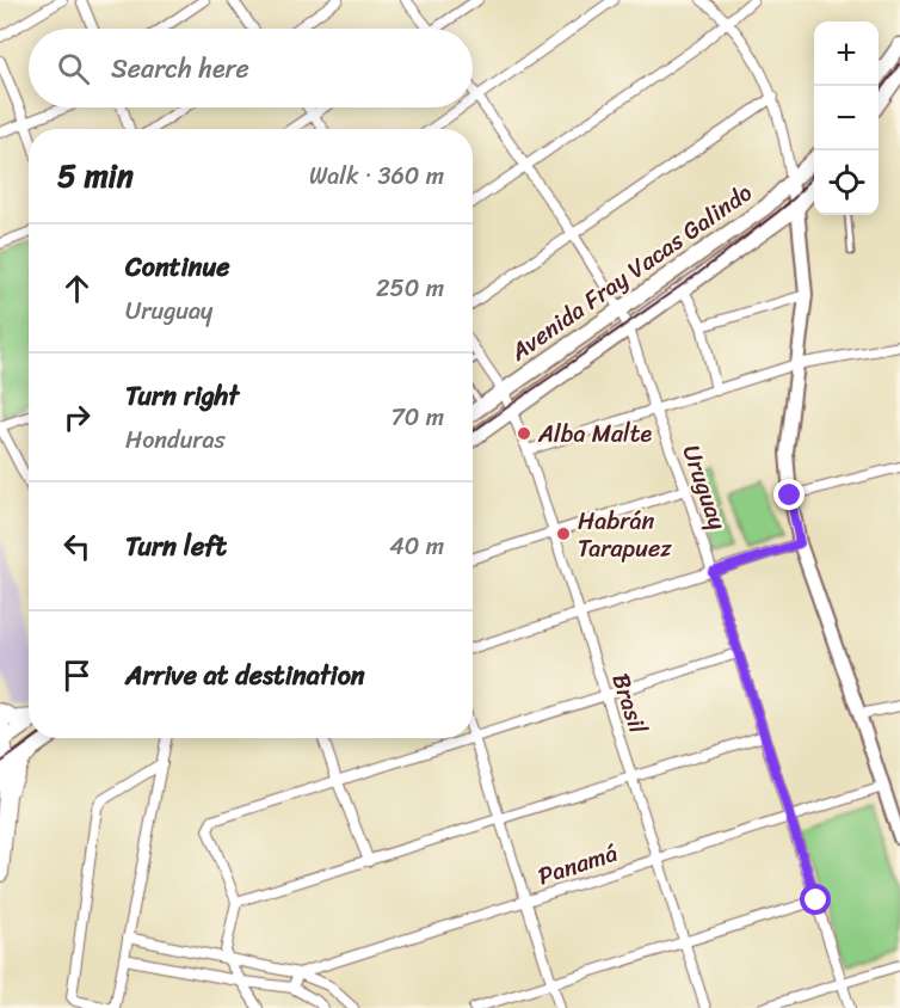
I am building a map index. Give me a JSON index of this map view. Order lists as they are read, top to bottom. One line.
{"streets":{"main road":["Avenida Fray Vacas Galindo"],"street":["Uruguay","Brasil","Panamá"]},"crossings":[["Avenida Fray Vacas Galindo","Uruguay"],["Avenida Fray Vacas Galindo","Brasil"],["Uruguay","Panamá"],["Brasil","Panamá"]],"places":["Alba Malte","Habrán Tarapuez"],"page":{"map_buttons":["+","−"],"search":"Search here","heading":["5 min","Walk · 360 m"],"list":[["Continue","Uruguay","250 m"],["Turn right","Honduras","70 m"],["Turn left","40 m"],"Arrive at destination"]}}
